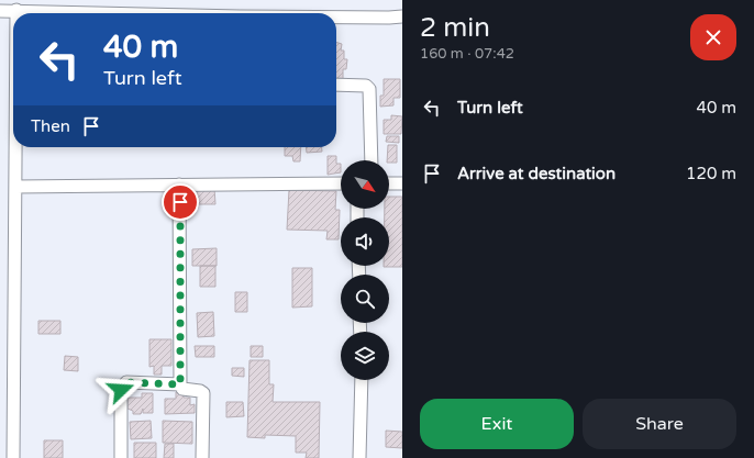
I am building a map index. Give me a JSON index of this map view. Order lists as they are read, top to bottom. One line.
{"north":"bottom right","page":{"heading":["2 min","160 m · 07:42"],"turn":["40 m","Turn left"],"list":[{"name":"Turn left","value":"40 m"},{"name":"Arrive at destination","value":"120 m"}],"then":"Then","buttons":["Exit","Share"]}}
